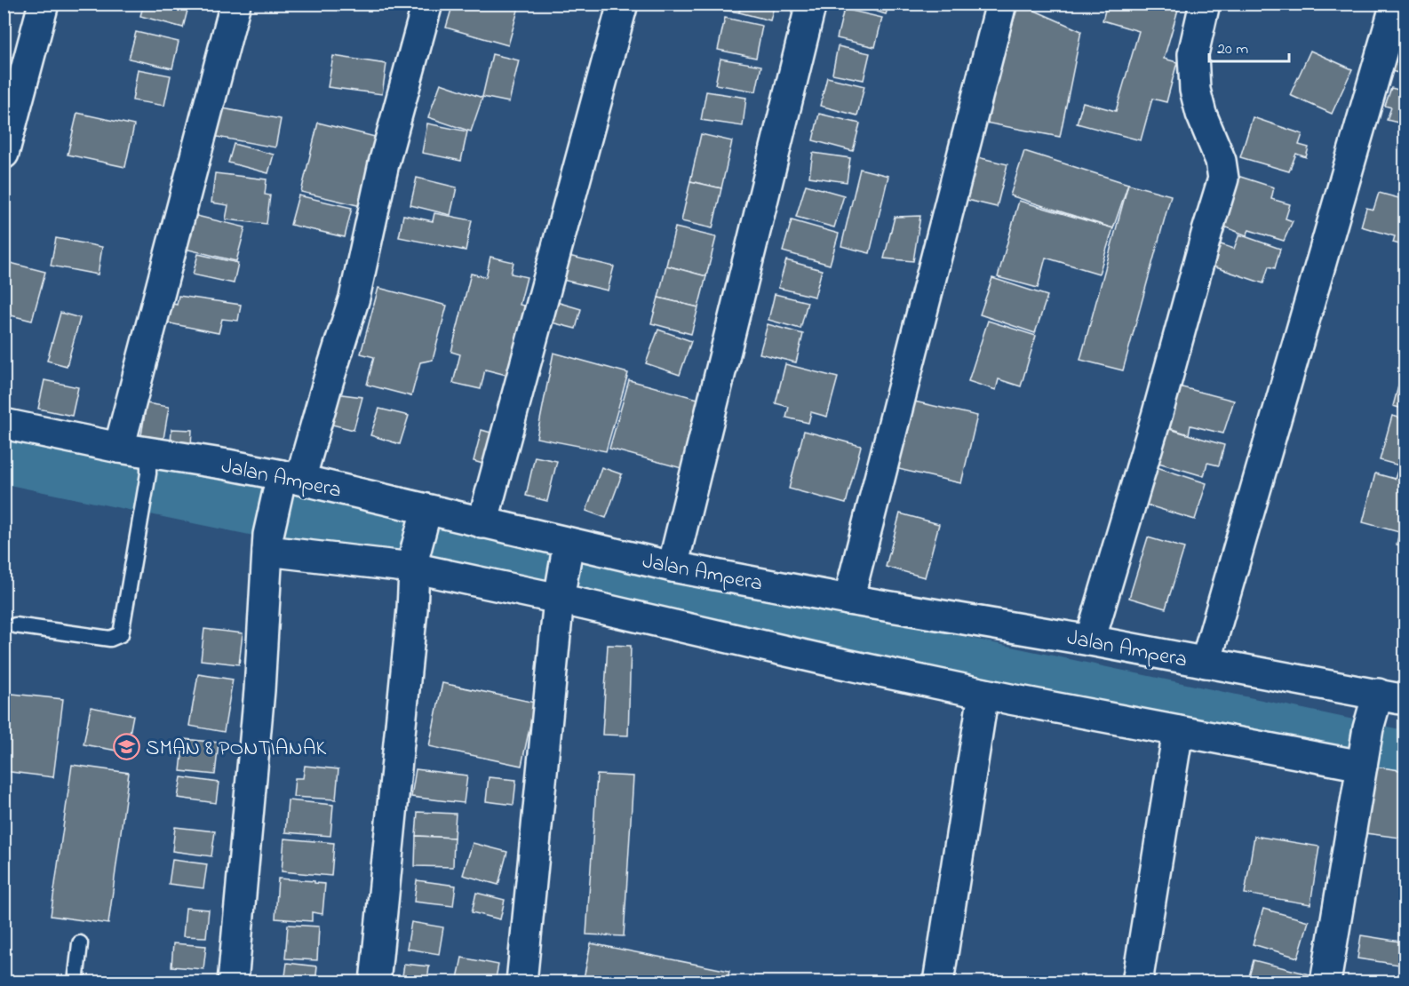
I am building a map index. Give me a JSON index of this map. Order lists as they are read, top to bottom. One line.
{"streets":{"street":["Jalan Ampera"]},"places":{"school or university":["SMAN 8 PONTIANAK"]},"scale_bar":"20 m"}
